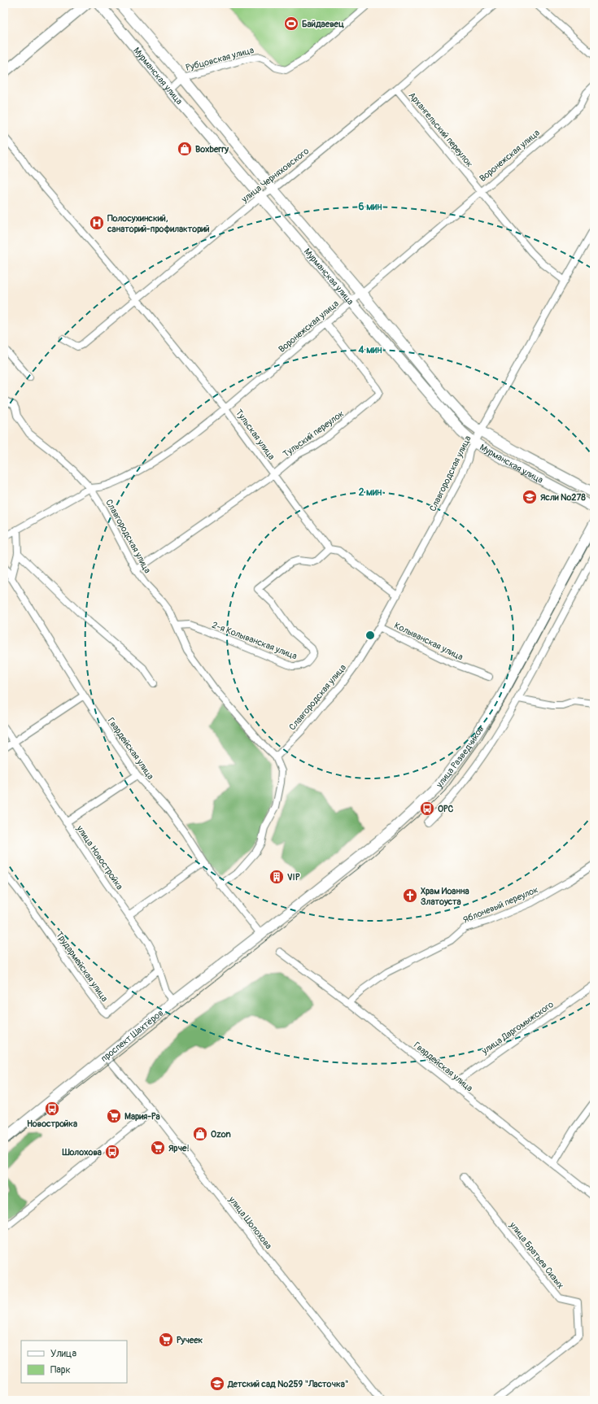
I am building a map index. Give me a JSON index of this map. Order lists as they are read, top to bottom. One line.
{"streets":{"main road":["Мурманская улица","улица Разведчиков","проспект Шахтёров"],"street":["Рубцовская улица","Архангельский переулок","Воронежская улица","улица Черняховского","Тульский переулок","Тульская улица","Славгородская улица","2-я Колыванская улица","Колыванская улица","Гвардейская улица","улица Новостройка","Яблоневый переулок","Трудармейская улица","улица Даргомыжского","улица Шолохова","улица Братьев Сизых"]},"crossings":[["Рубцовская улица","Мурманская улица"],["Мурманская улица","Воронежская улица"],["Мурманская улица","улица Черняховского"],["Мурманская улица","Славгородская улица"],["Архангельский переулок","Воронежская улица"],["Архангельский переулок","улица Черняховского"],["Архангельский переулок","Славгородская улица"],["Воронежская улица","Тульский переулок"],["Воронежская улица","Тульская улица"],["Воронежская улица","Славгородская улица"],["улица Черняховского","Тульская улица"],["Тульский переулок","Тульская улица"],["Тульский переулок","Славгородская улица"],["Тульская улица","Славгородская улица"],["Тульская улица","2-я Колыванская улица"],["Славгородская улица","2-я Колыванская улица"],["Славгородская улица","Колыванская улица"],["Гвардейская улица","улица Разведчиков"],["Гвардейская улица","Яблоневый переулок"],["Гвардейская улица","улица Даргомыжского"],["Гвардейская улица","проспект Шахтёров"],["улица Разведчиков","проспект Шахтёров"],["улица Новостройка","Трудармейская улица"],["улица Новостройка","проспект Шахтёров"],["проспект Шахтёров","улица Шолохова"]],"places":{"sports":["Байдаевец"],"shop":["Boxberry","Ozon"],"hospital":["Полосухинский, санаторий-профилакторий"],"school or university":["Ясли №278","Детский сад №259 \"Ласточка\""],"bus stop":["ОРС","Новостройка","Шолохова"],"building":["VIP"],"church":["Храм Иоанна Златоуста"],"supermarket":["Мария-Ра","Ярче!","Ручеек"]},"legend":["Улица","Парк"],"rings":["6 мин","4 мин","2 мин"]}
